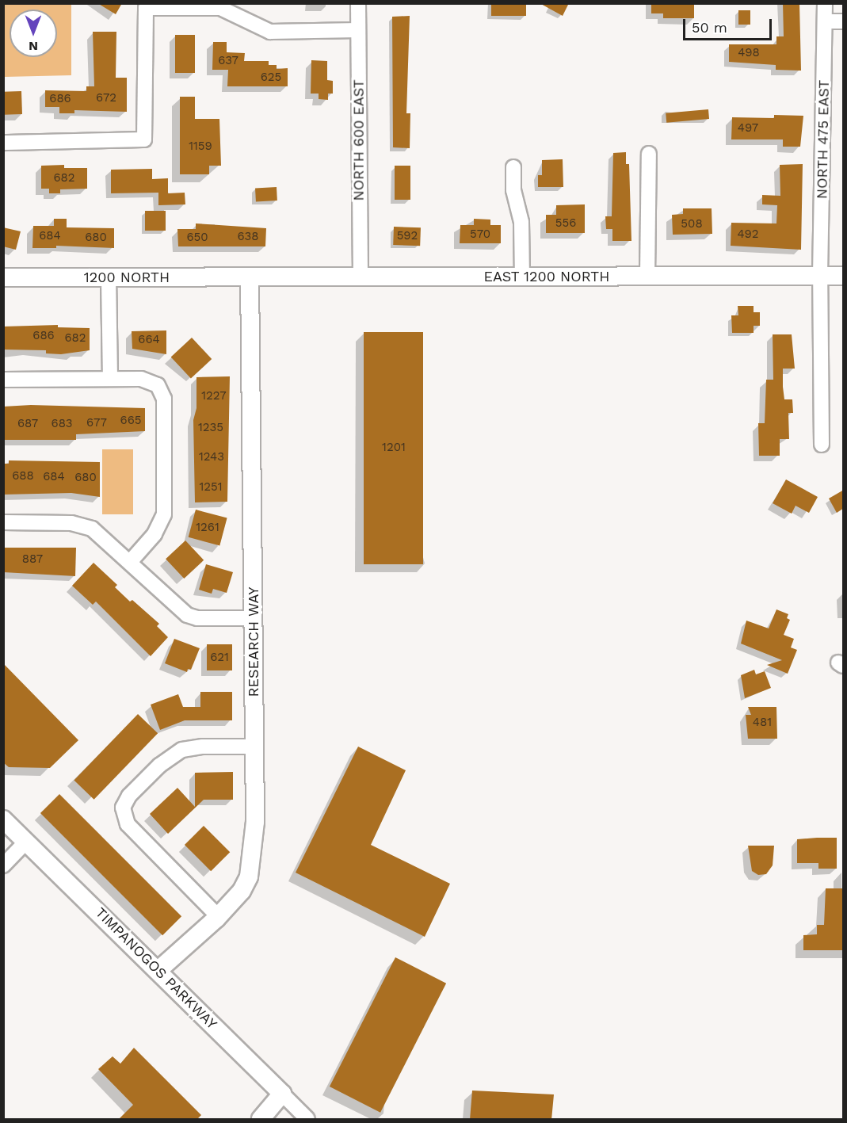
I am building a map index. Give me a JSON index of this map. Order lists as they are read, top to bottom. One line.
{"streets":{"street":["NORTH 475 EAST","NORTH 600 EAST","EAST 1200 NORTH","1200 NORTH","RESEARCH WAY","TIMPANOGOS PARKWAY"]},"crossings":[["NORTH 475 EAST","EAST 1200 NORTH"],["NORTH 600 EAST","EAST 1200 NORTH"],["EAST 1200 NORTH","1200 NORTH"],["EAST 1200 NORTH","RESEARCH WAY"],["1200 NORTH","RESEARCH WAY"],["RESEARCH WAY","TIMPANOGOS PARKWAY"]],"house_numbers":["498","637","625","672","686","497","1159","682","556","508","570","492","684","592","638","680","650","686","682","664","1227","665","677","687","683","1235","1201","1243","688","684","680","1251","1261","887","621","481"],"scale_bar":"50 m","north":"bottom"}
